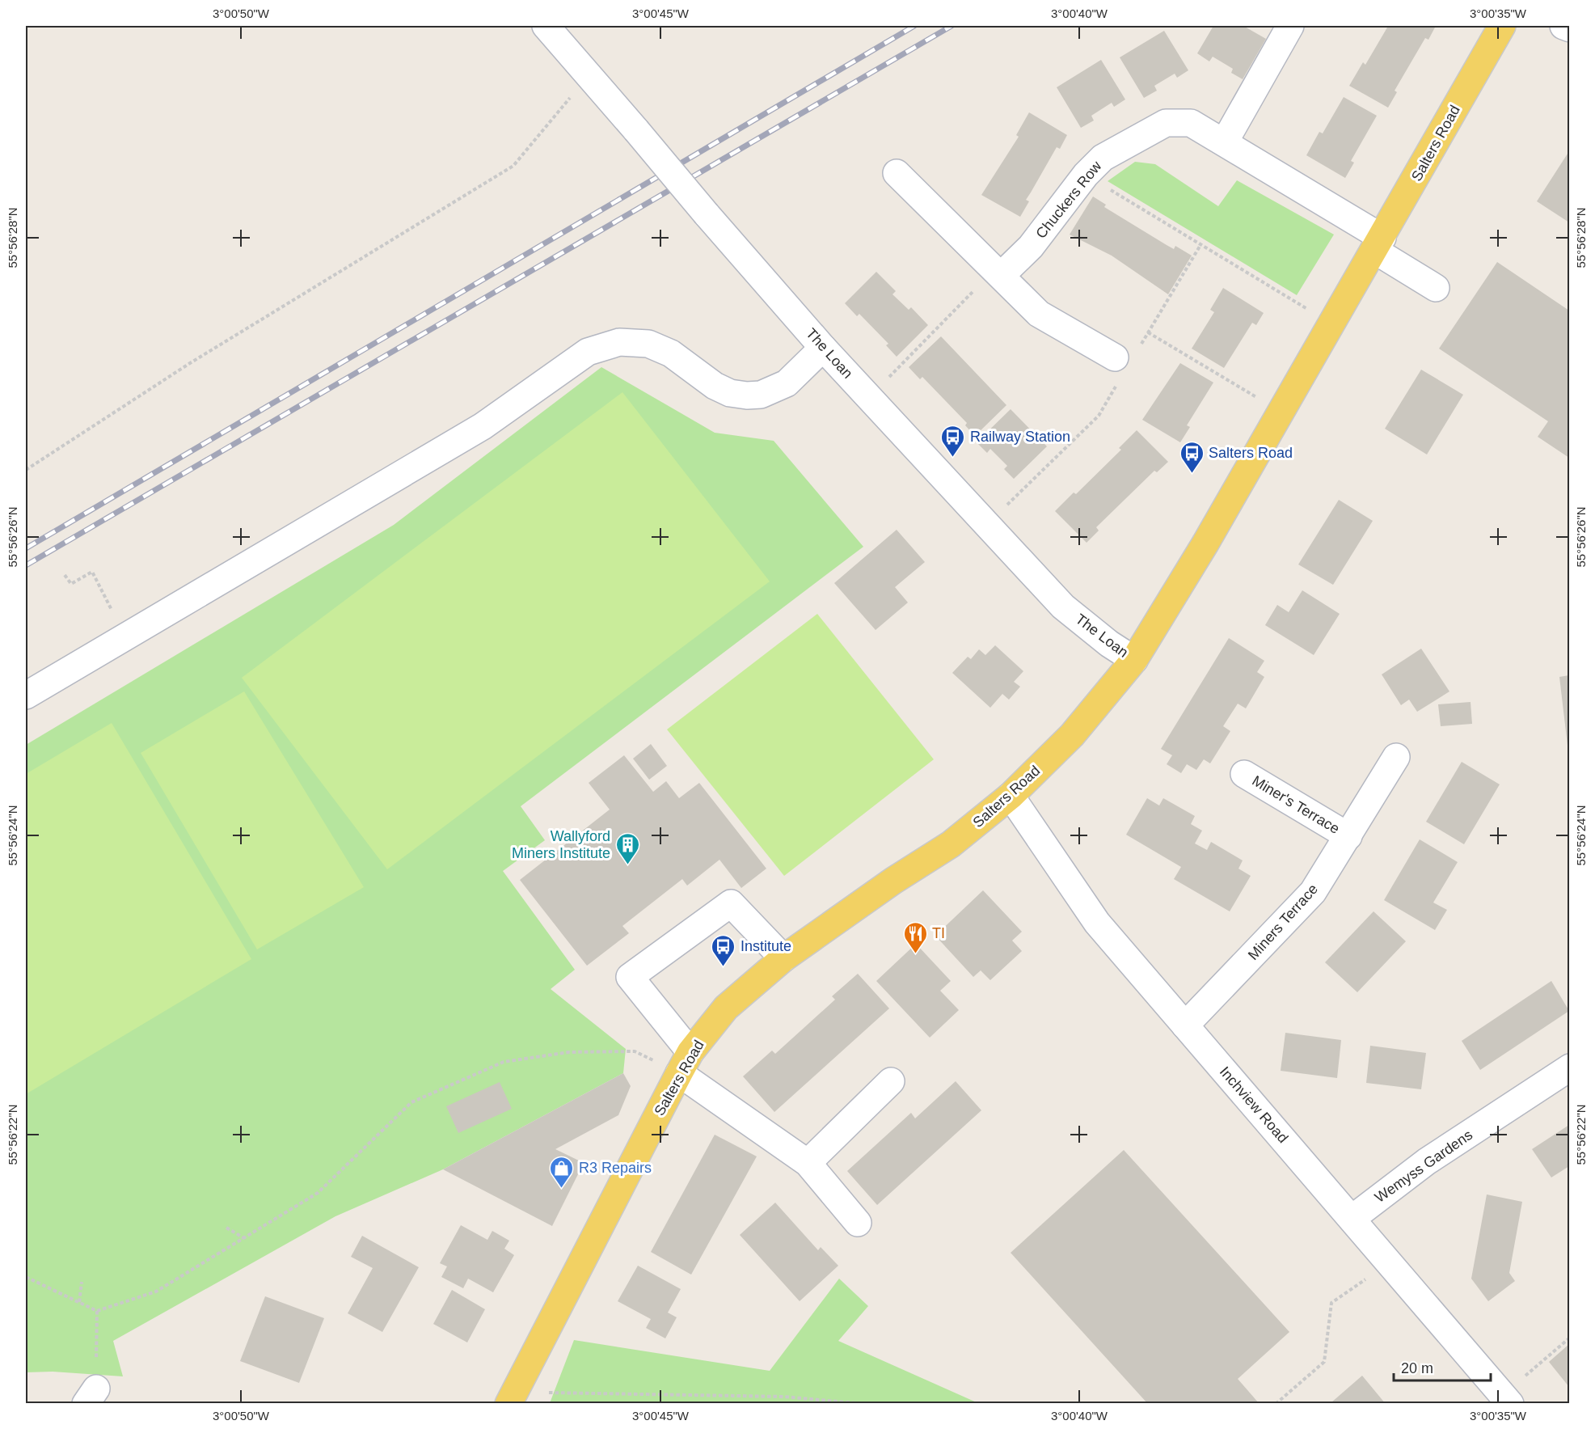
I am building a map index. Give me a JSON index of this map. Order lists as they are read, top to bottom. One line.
{"streets":{"main road":["Salters Road"],"street":["Chuckers Row","The Loan","Miner's Terrace","Miners Terrace","Inchview Road","Wemyss Gardens"]},"crossings":[["Salters Road","Chuckers Row"],["Salters Road","The Loan"],["Salters Road","Inchview Road"],["Miner's Terrace","Miners Terrace"],["Miners Terrace","Inchview Road"],["Inchview Road","Wemyss Gardens"]],"places":{"bus stop":["Railway Station","Salters Road","Institute"],"building":["Wallyford Miners Institute"],"restaurant":["TI"],"shop":["R3 Repairs"]},"scale_bar":"20 m","coordinates":["3°00'50\"W","3°00'45\"W","3°00'40\"W","3°00'35\"W","55°56'28\"N","55°56'26\"N","55°56'24\"N","55°56'22\"N"]}
